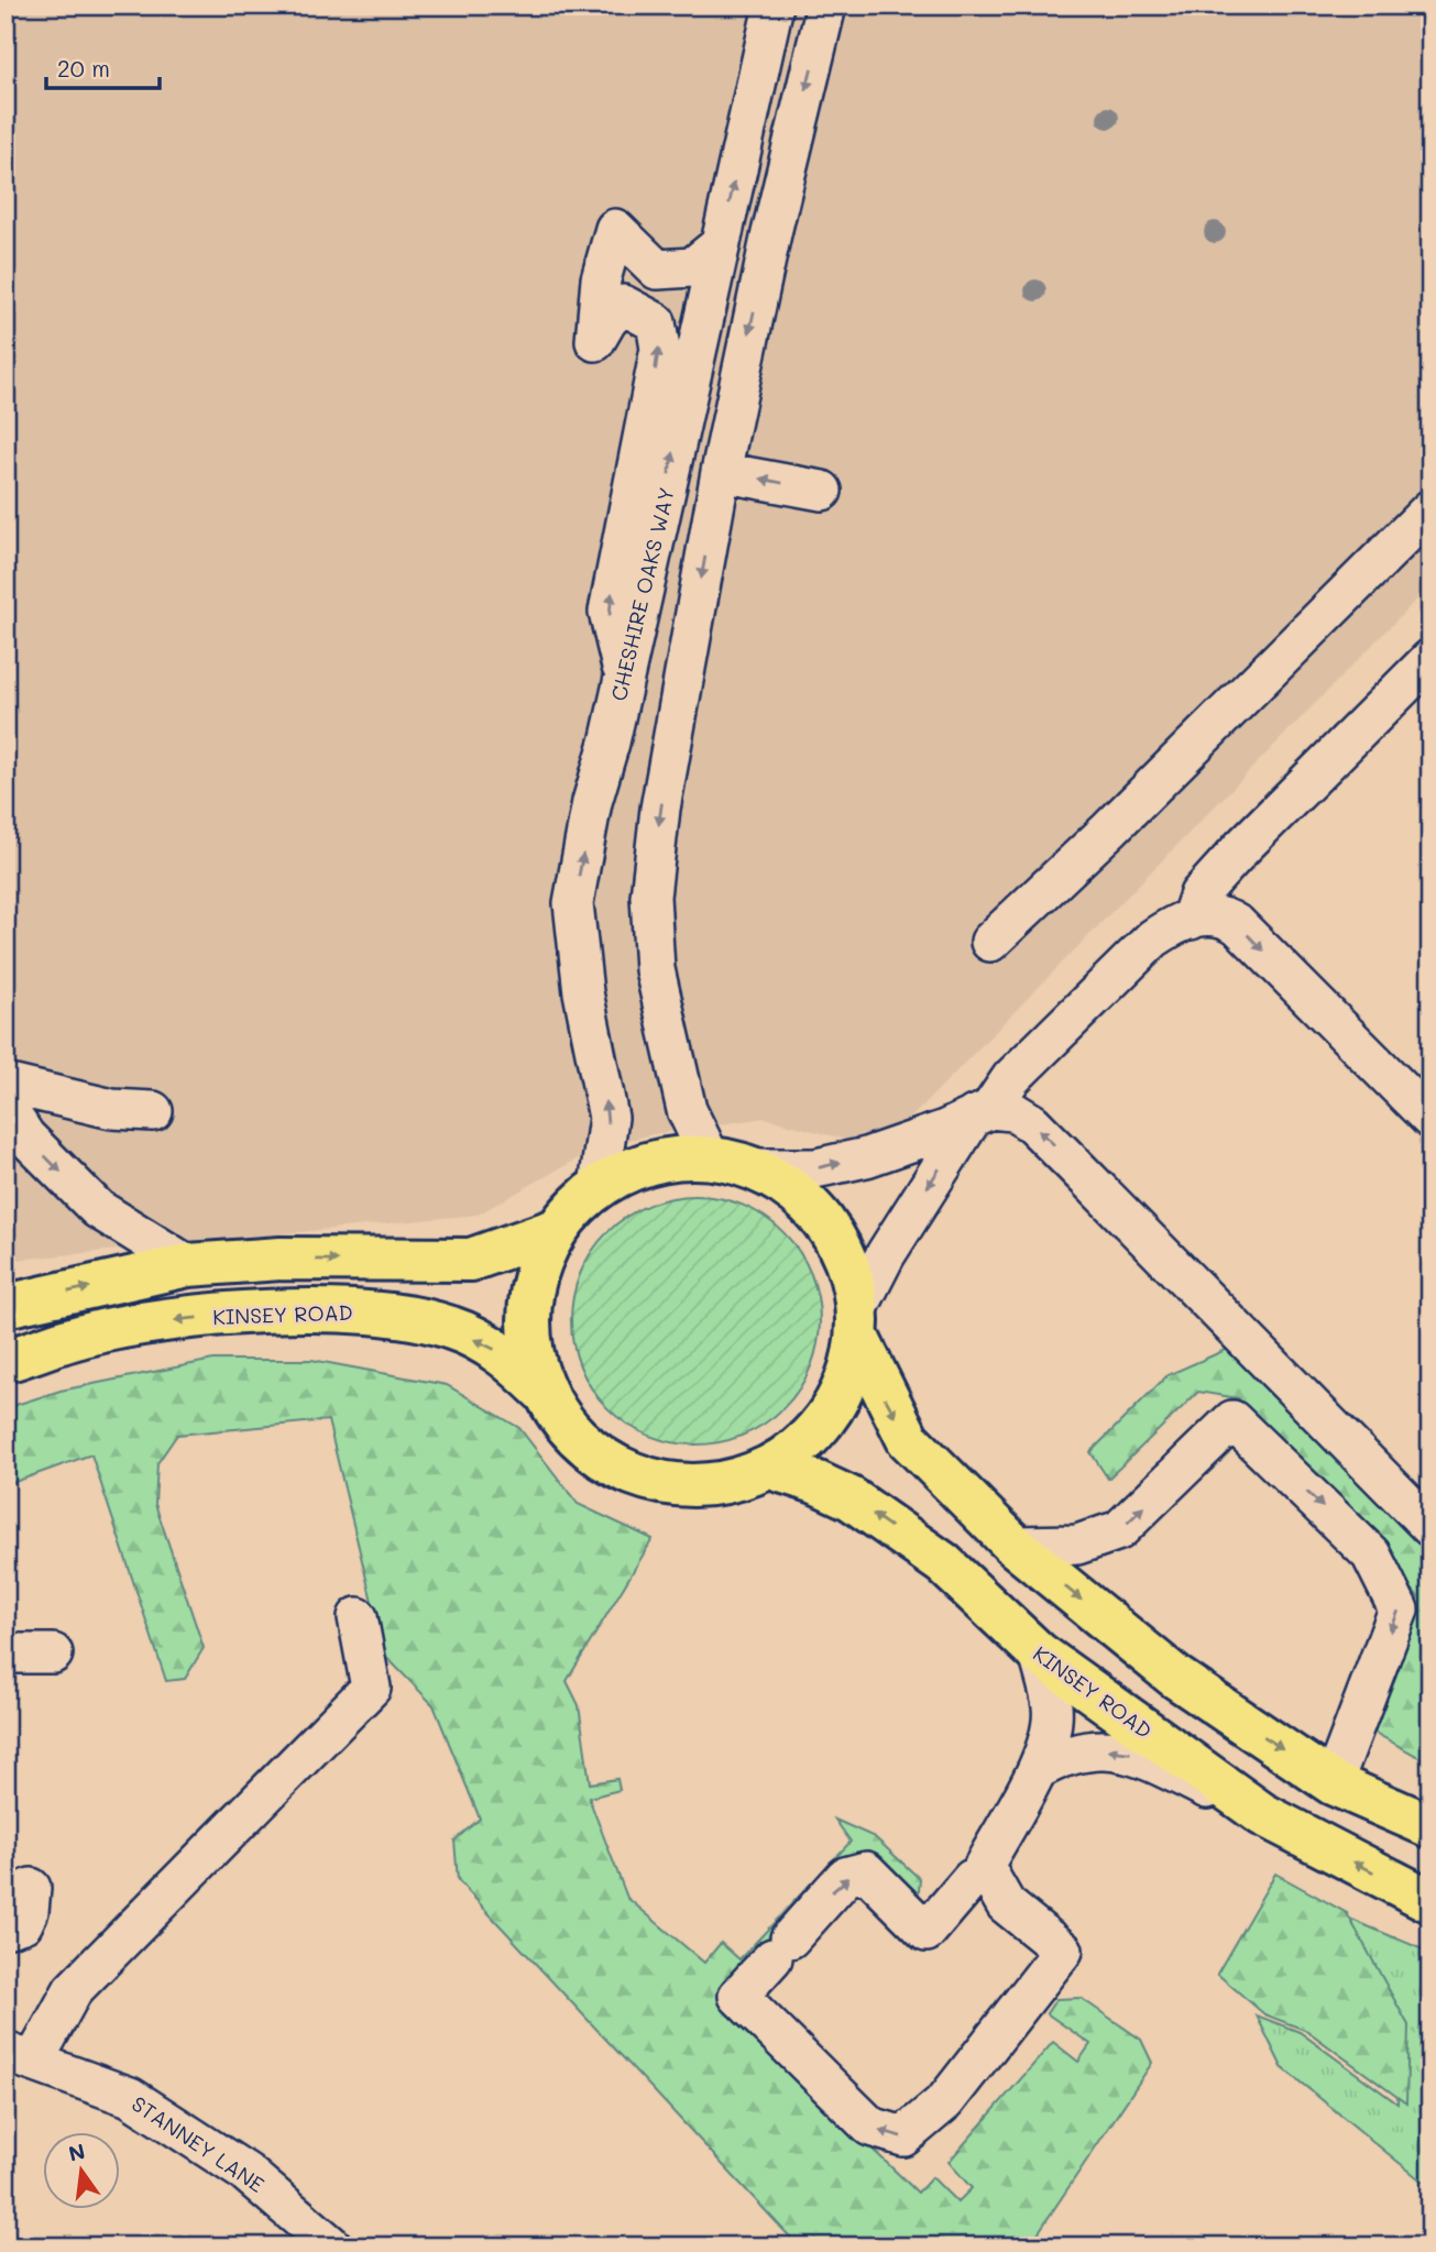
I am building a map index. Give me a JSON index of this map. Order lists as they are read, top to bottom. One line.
{"streets":{"main road":["KINSEY ROAD"],"street":["CHESHIRE OAKS WAY","STANNEY LANE"]},"scale_bar":"20 m","north":"top"}
